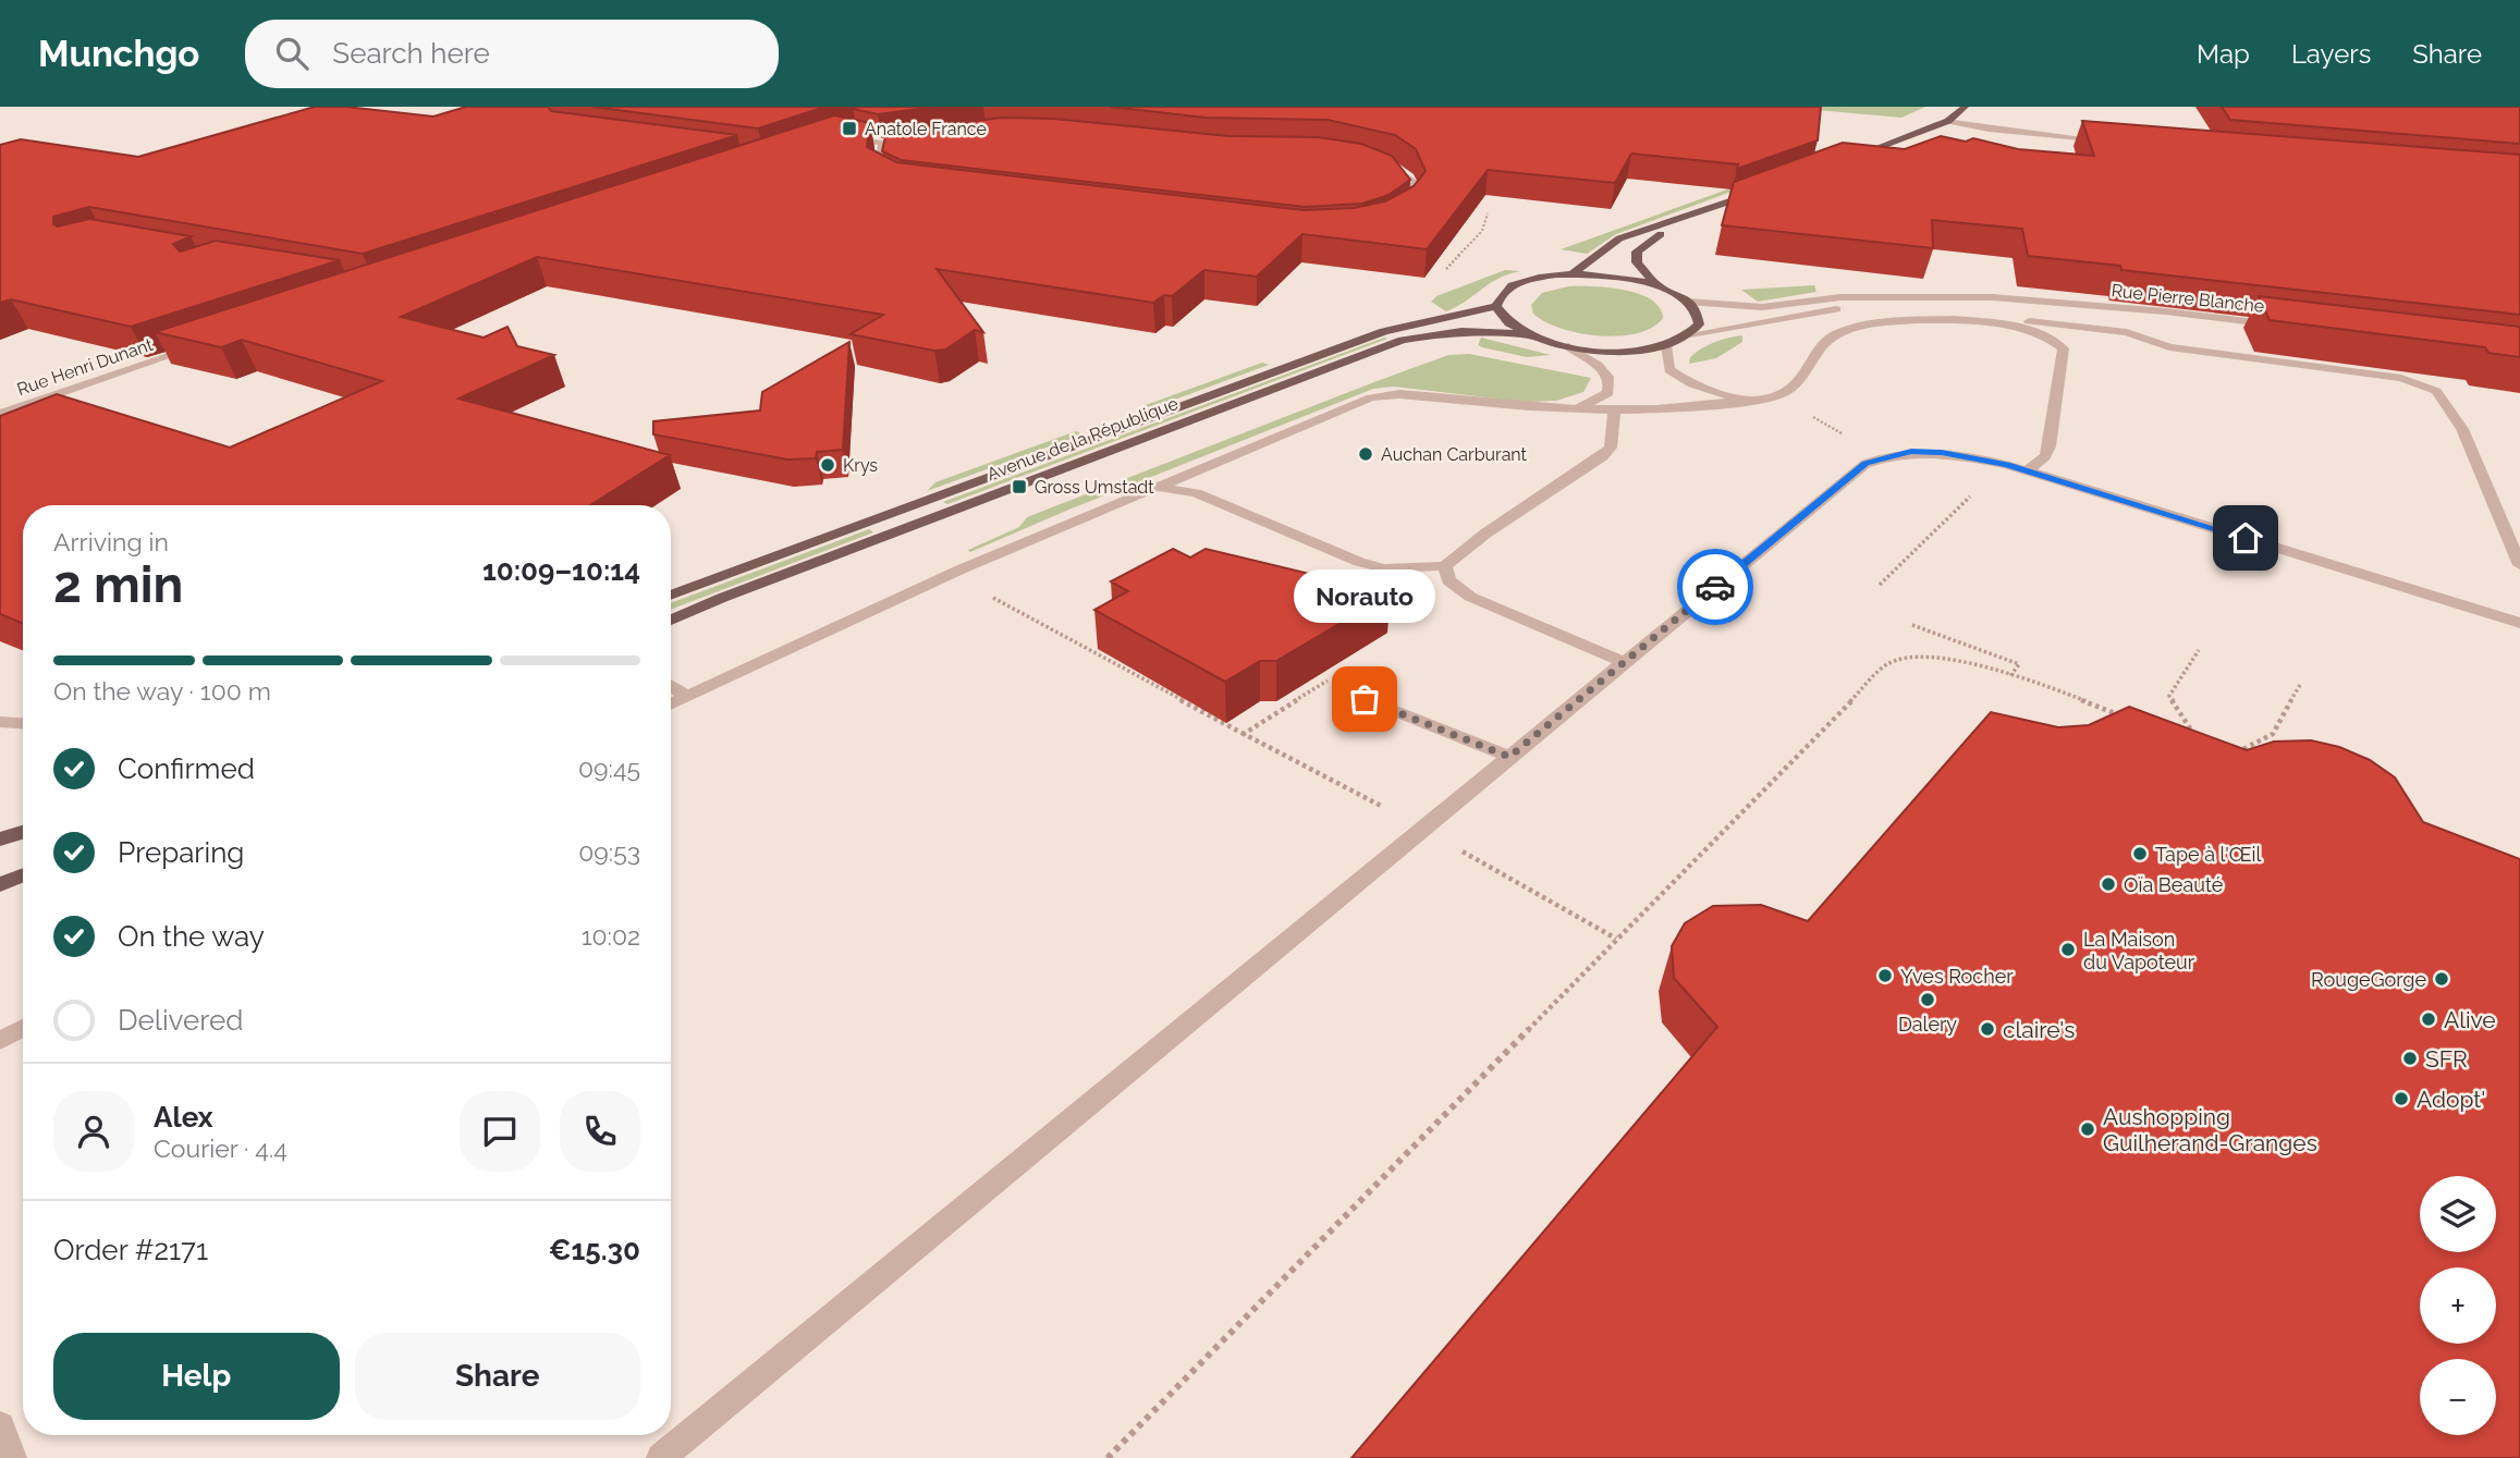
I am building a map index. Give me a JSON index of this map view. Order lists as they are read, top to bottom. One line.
{"streets":{"main road":["Avenue de la République"],"street":["Rue Pierre Blanche","Rue Henri Dunant"]},"places":{"transit":["Anatole France","Gross Umstadt"],"other":["Auchan Carburant","Krys","Norauto","Tape à l'Œil","Oïa Beauté","La Maison du Vapoteur","Yves Rocher","RougeGorge","Dalery","Alive","claire's","SFR","Adopt'","Aushopping Guilherand-Granges"]},"page":{"header":"Munchgo","search":"Search here","nav":["Map","Layers","Share"],"heading":["2 min","Arriving in","10:09–10:14"],"panel":["Alex","Courier · 4.4","Order #2171","€15.30"],"bubble":"Norauto","bar":"On the way · 100 m","list":[["Confirmed","09:45"],["Preparing","09:53"],["On the way","10:02"],"Delivered"],"map_buttons":["+","−"],"buttons":["Help","Share"]}}
